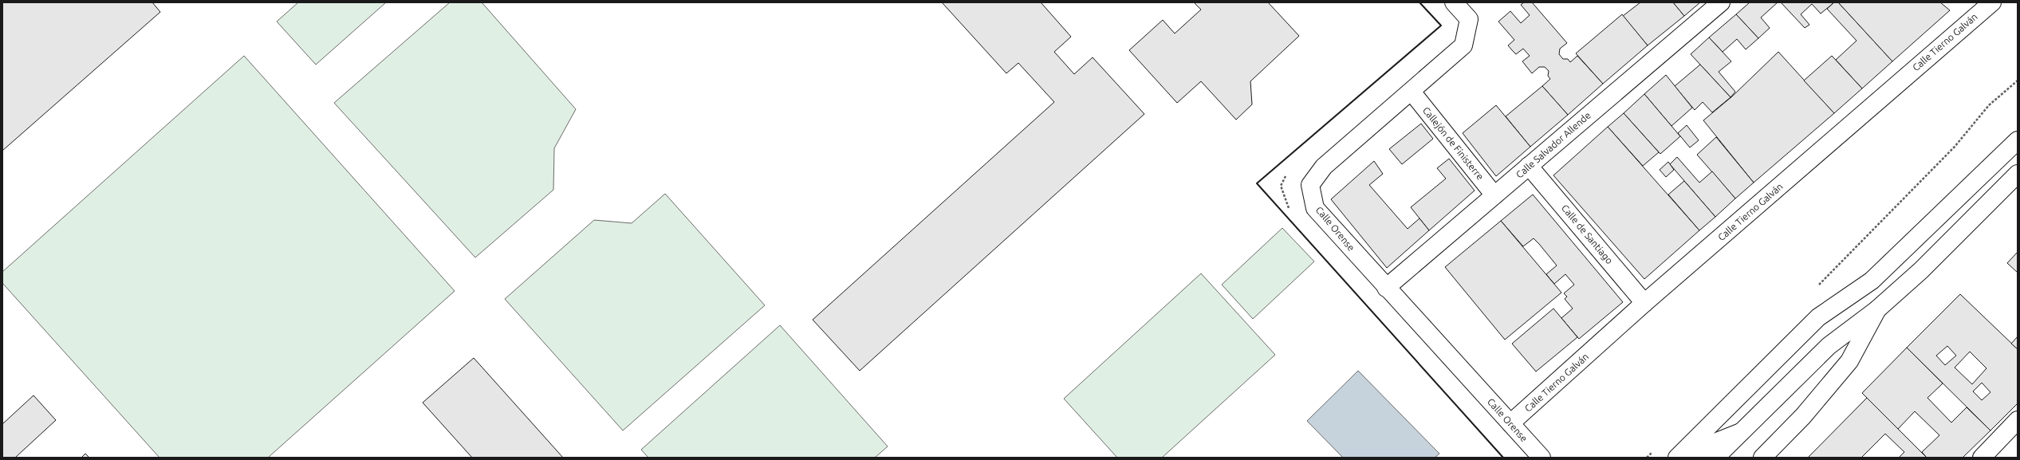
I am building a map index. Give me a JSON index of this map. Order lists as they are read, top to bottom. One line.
{"streets":{"street":["Calle Tierno Galván","Callejón de Finisterre","Calle Salvador Allende","Calle Orense","Calle de Santiago"]},"crossings":[["Calle Tierno Galván","Calle Orense"],["Calle Tierno Galván","Calle de Santiago"],["Callejón de Finisterre","Calle Salvador Allende"],["Callejón de Finisterre","Calle Orense"],["Calle Salvador Allende","Calle Orense"],["Calle Salvador Allende","Calle de Santiago"]]}
